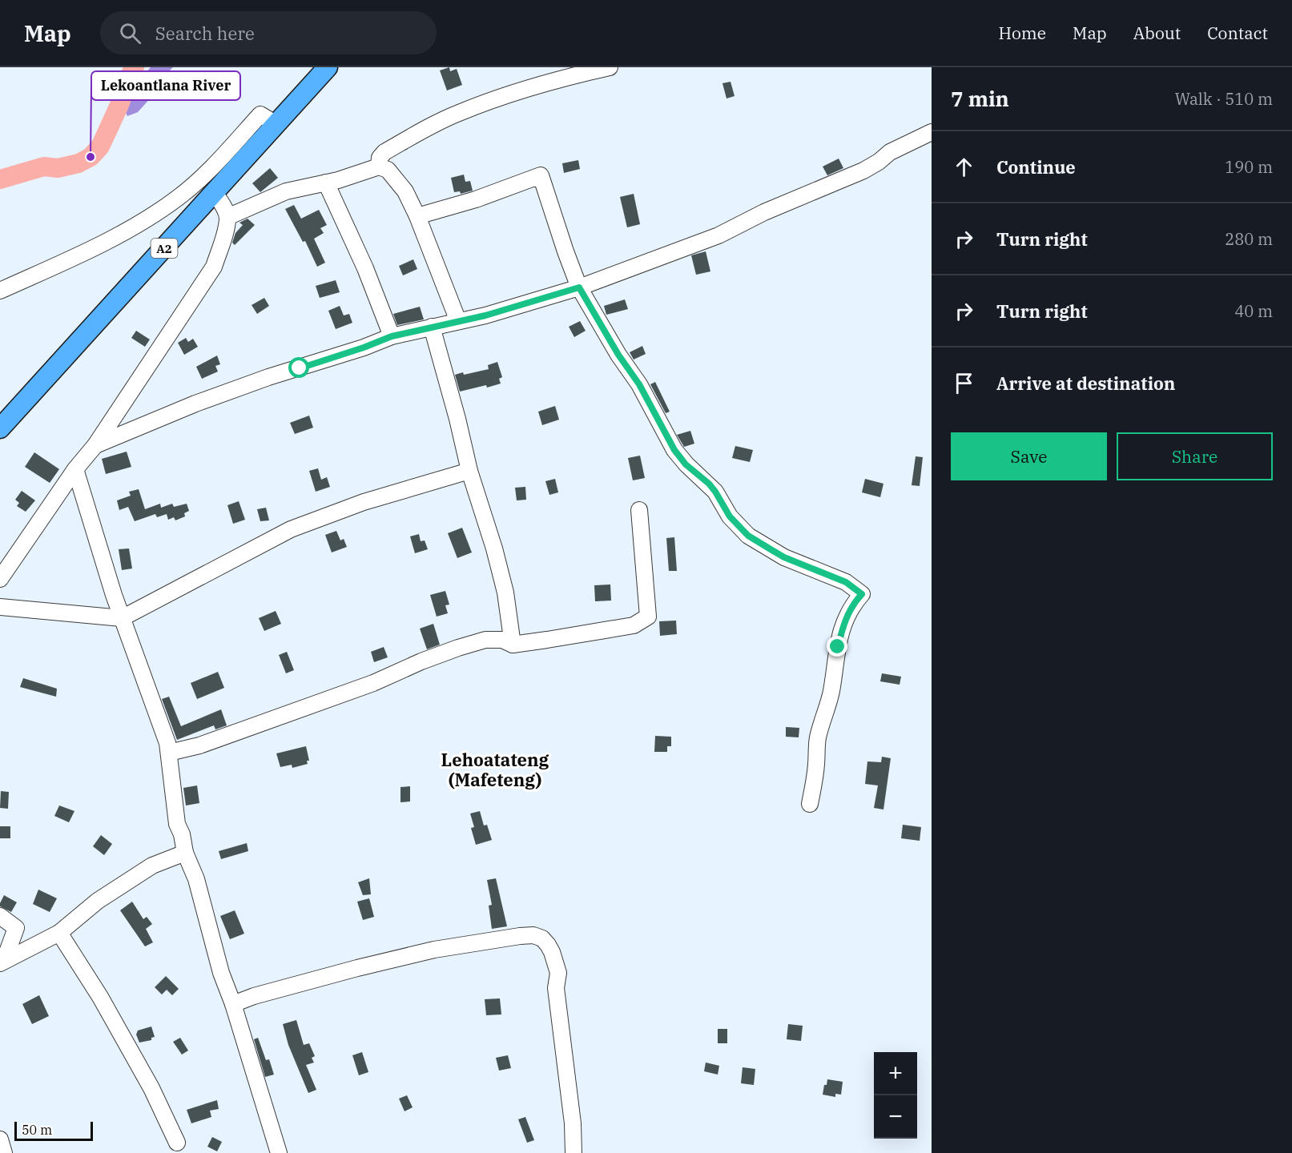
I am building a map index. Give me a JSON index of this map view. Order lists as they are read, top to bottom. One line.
{"streets":{"main road":["A2"]},"districts":["Lehoatateng (Mafeteng)"],"places":["Lekoantlana River"],"scale_bar":"50 m","page":{"header":"Map","search":"Search here","nav":["Home","Map","About","Contact"],"heading":["7 min","Walk · 510 m"],"list":[["Continue","190 m"],["Turn right","280 m"],["Turn right","40 m"],"Arrive at destination"],"buttons":["Save","Share"],"map_buttons":["+","−"],"scale":"50 m"}}
